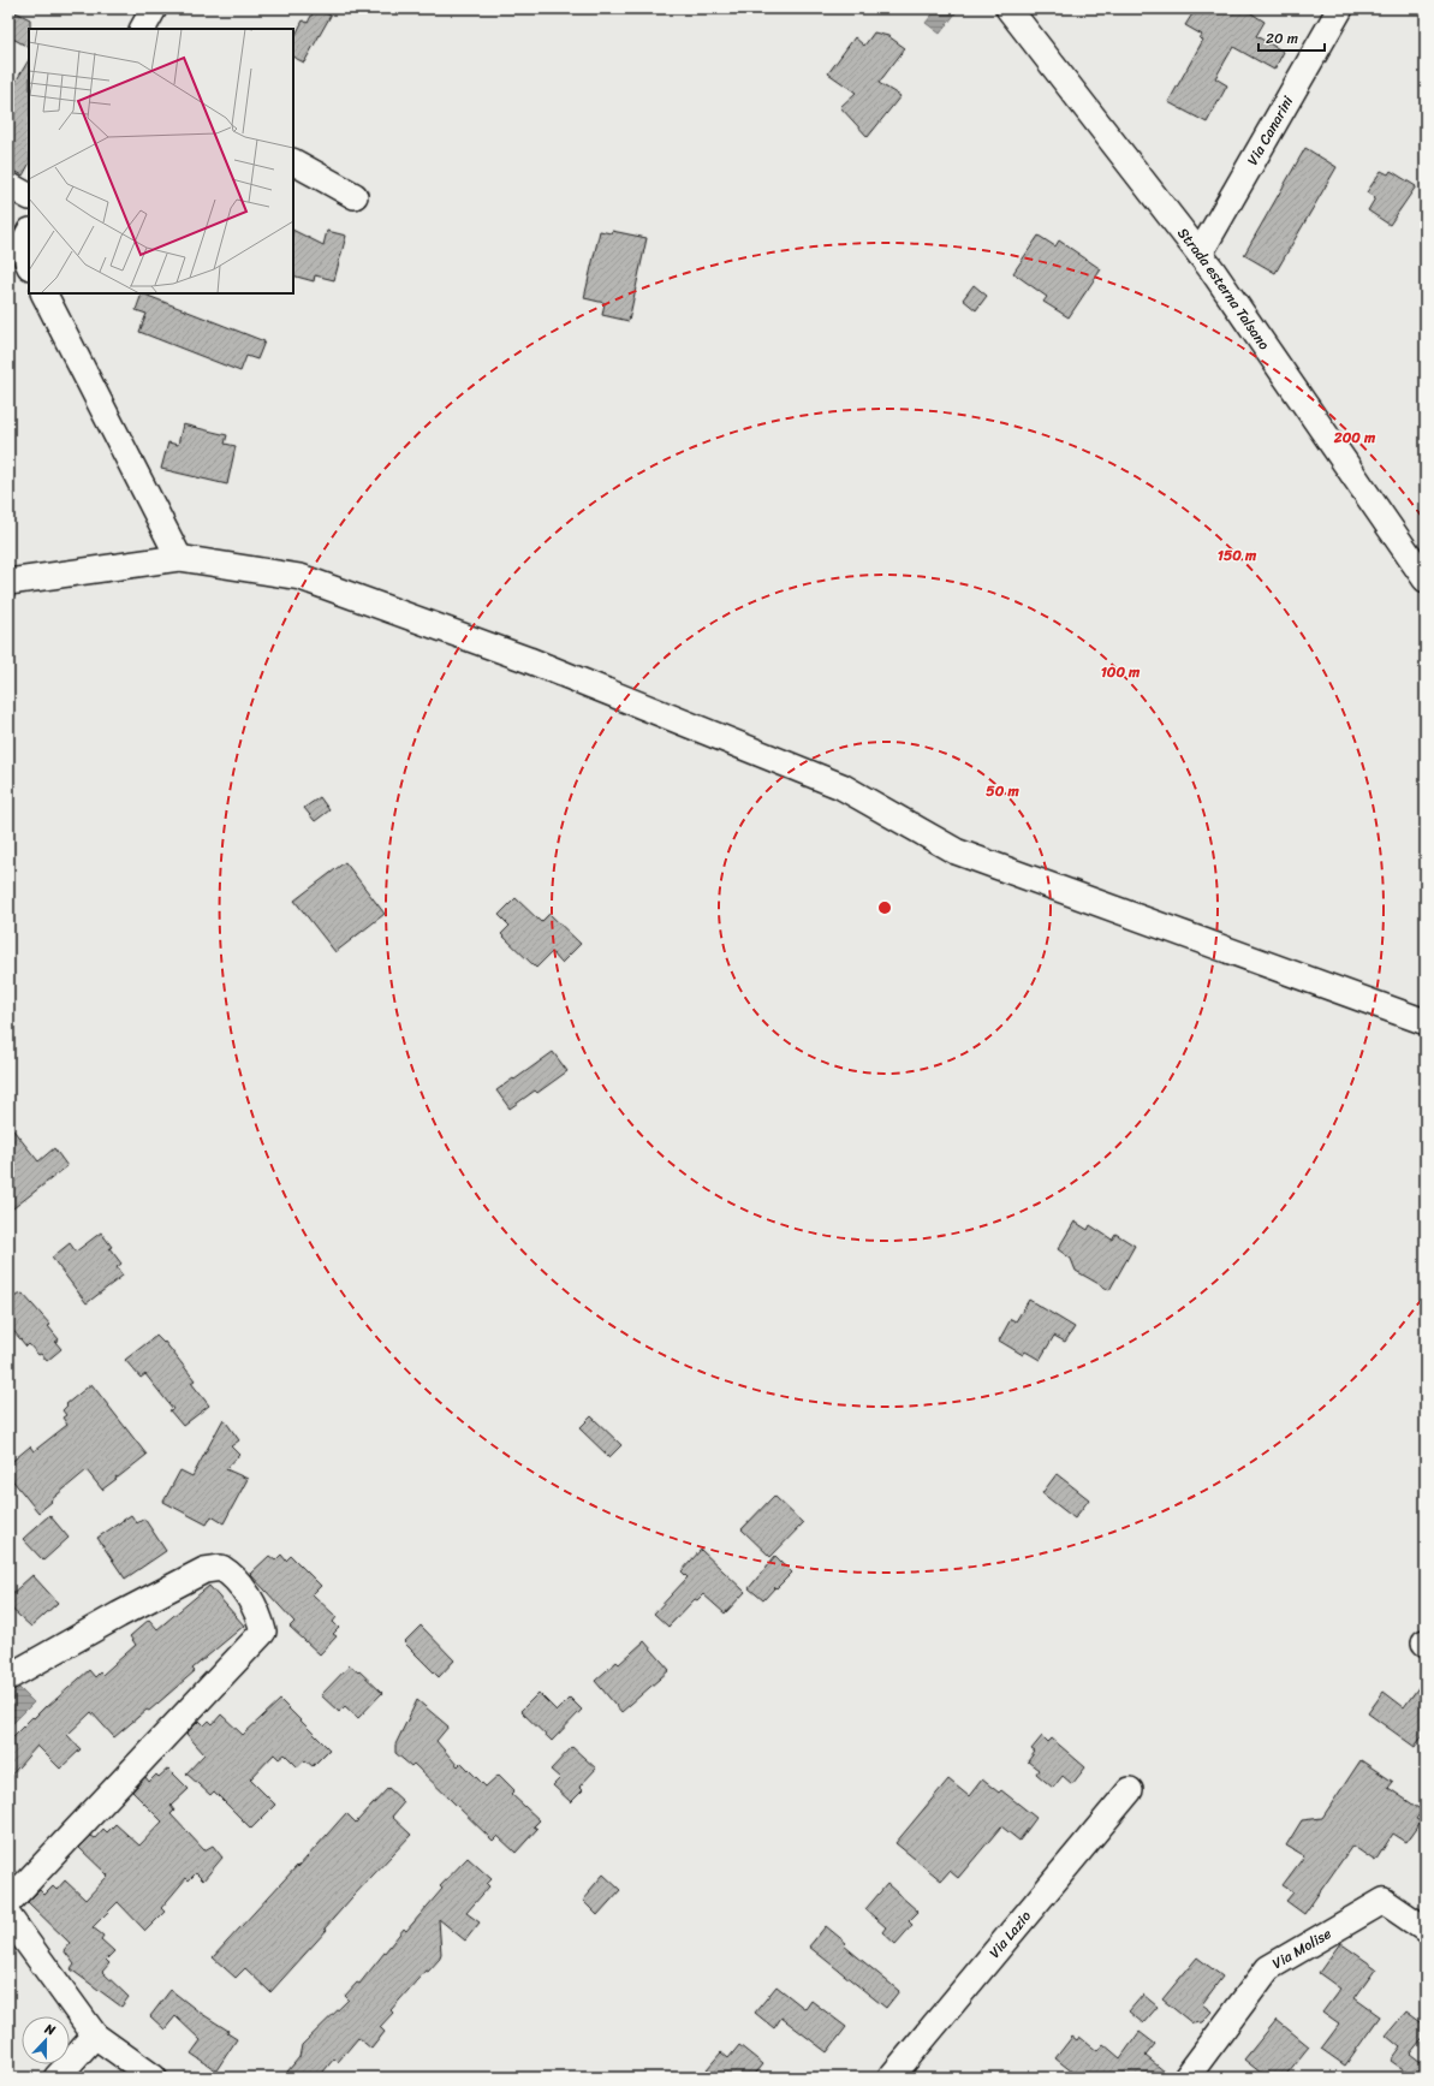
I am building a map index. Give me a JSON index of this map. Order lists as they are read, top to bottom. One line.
{"streets":{"street":["Via Canarini","Strada esterna Talsano","Via Lazio","Via Molise"]},"crossings":[["Via Canarini","Strada esterna Talsano"]],"scale_bar":"20 m","north":"top","rings":["200 m","150 m","100 m","50 m"]}
